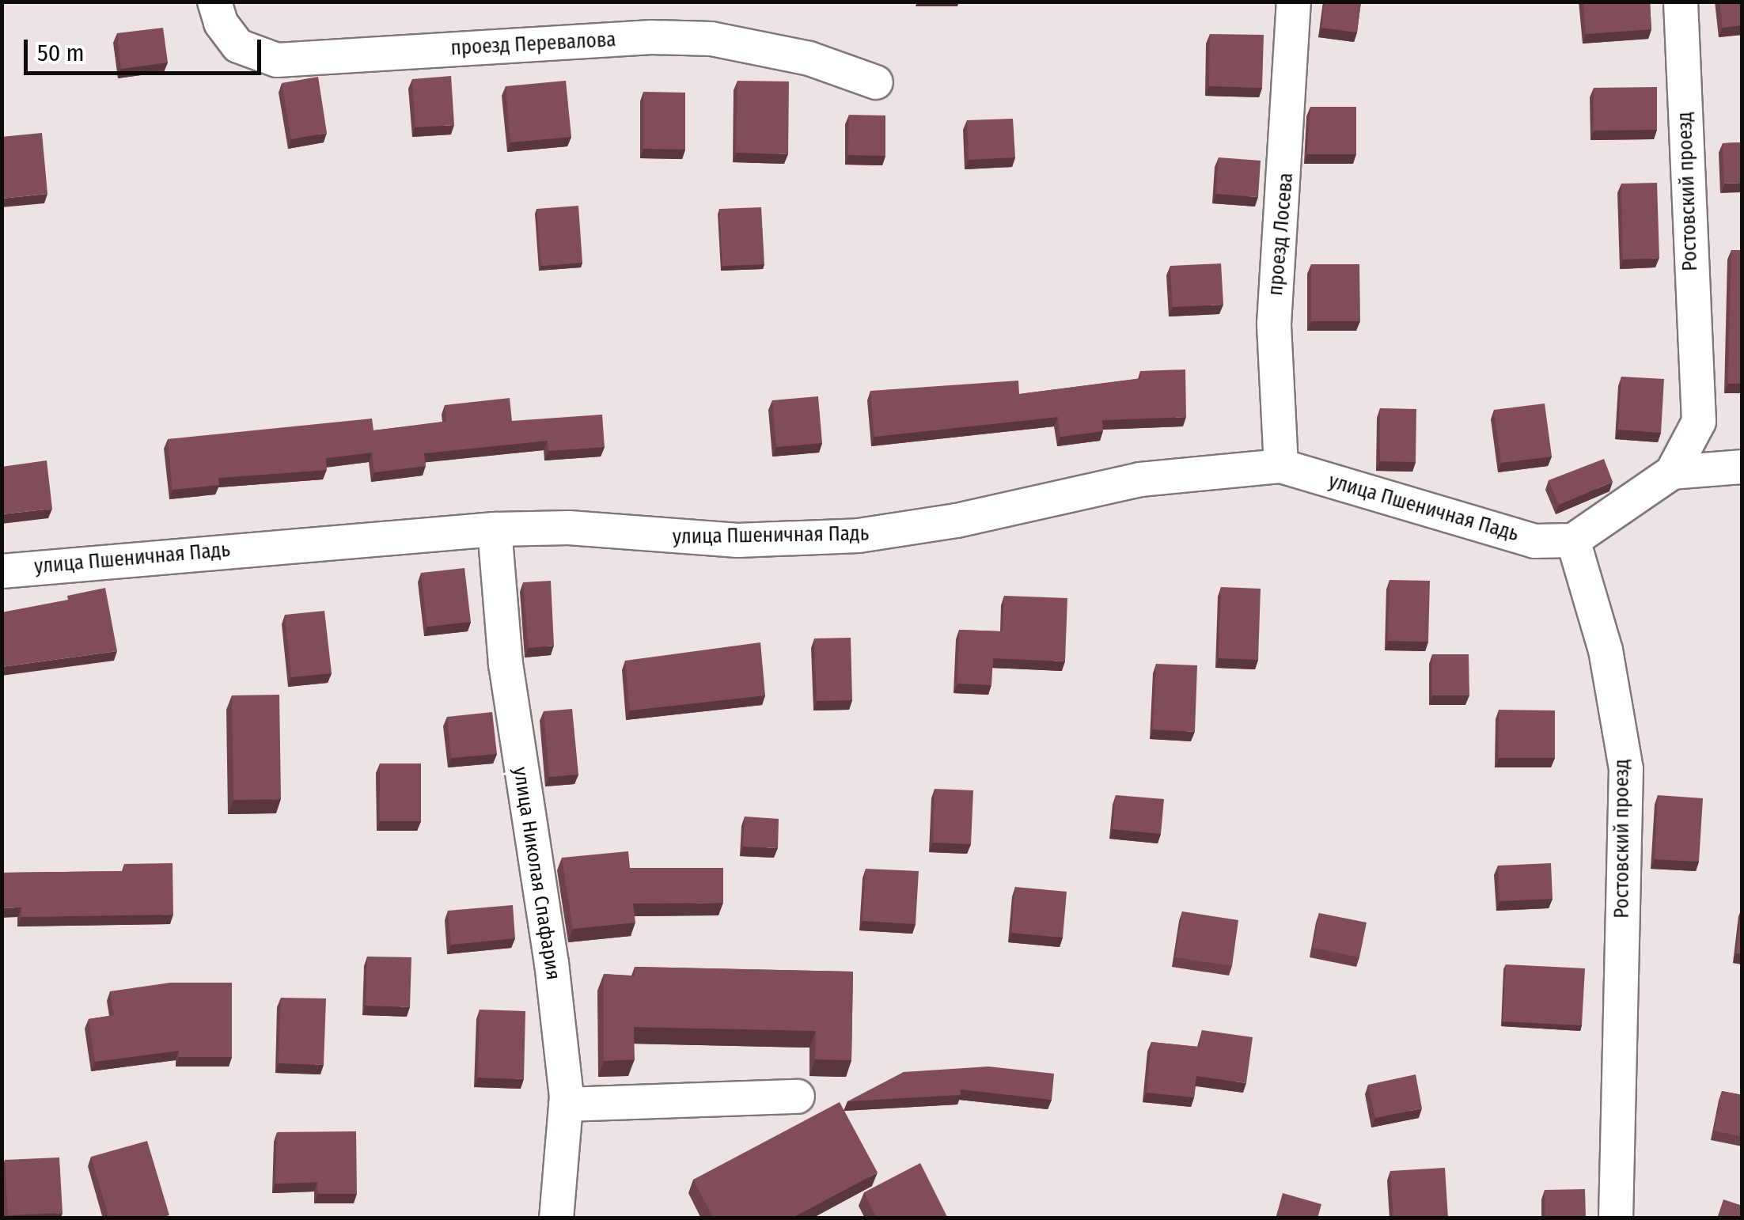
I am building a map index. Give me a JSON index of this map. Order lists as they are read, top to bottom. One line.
{"streets":{"street":["проезд Перевалова","Ростовский проезд","проезд Лосева","улица Пшеничная Падь","улица Николая Спафария"]},"crossings":[["Ростовский проезд","улица Пшеничная Падь"],["проезд Лосева","улица Пшеничная Падь"],["улица Пшеничная Падь","улица Николая Спафария"]],"scale_bar":"50 m"}
